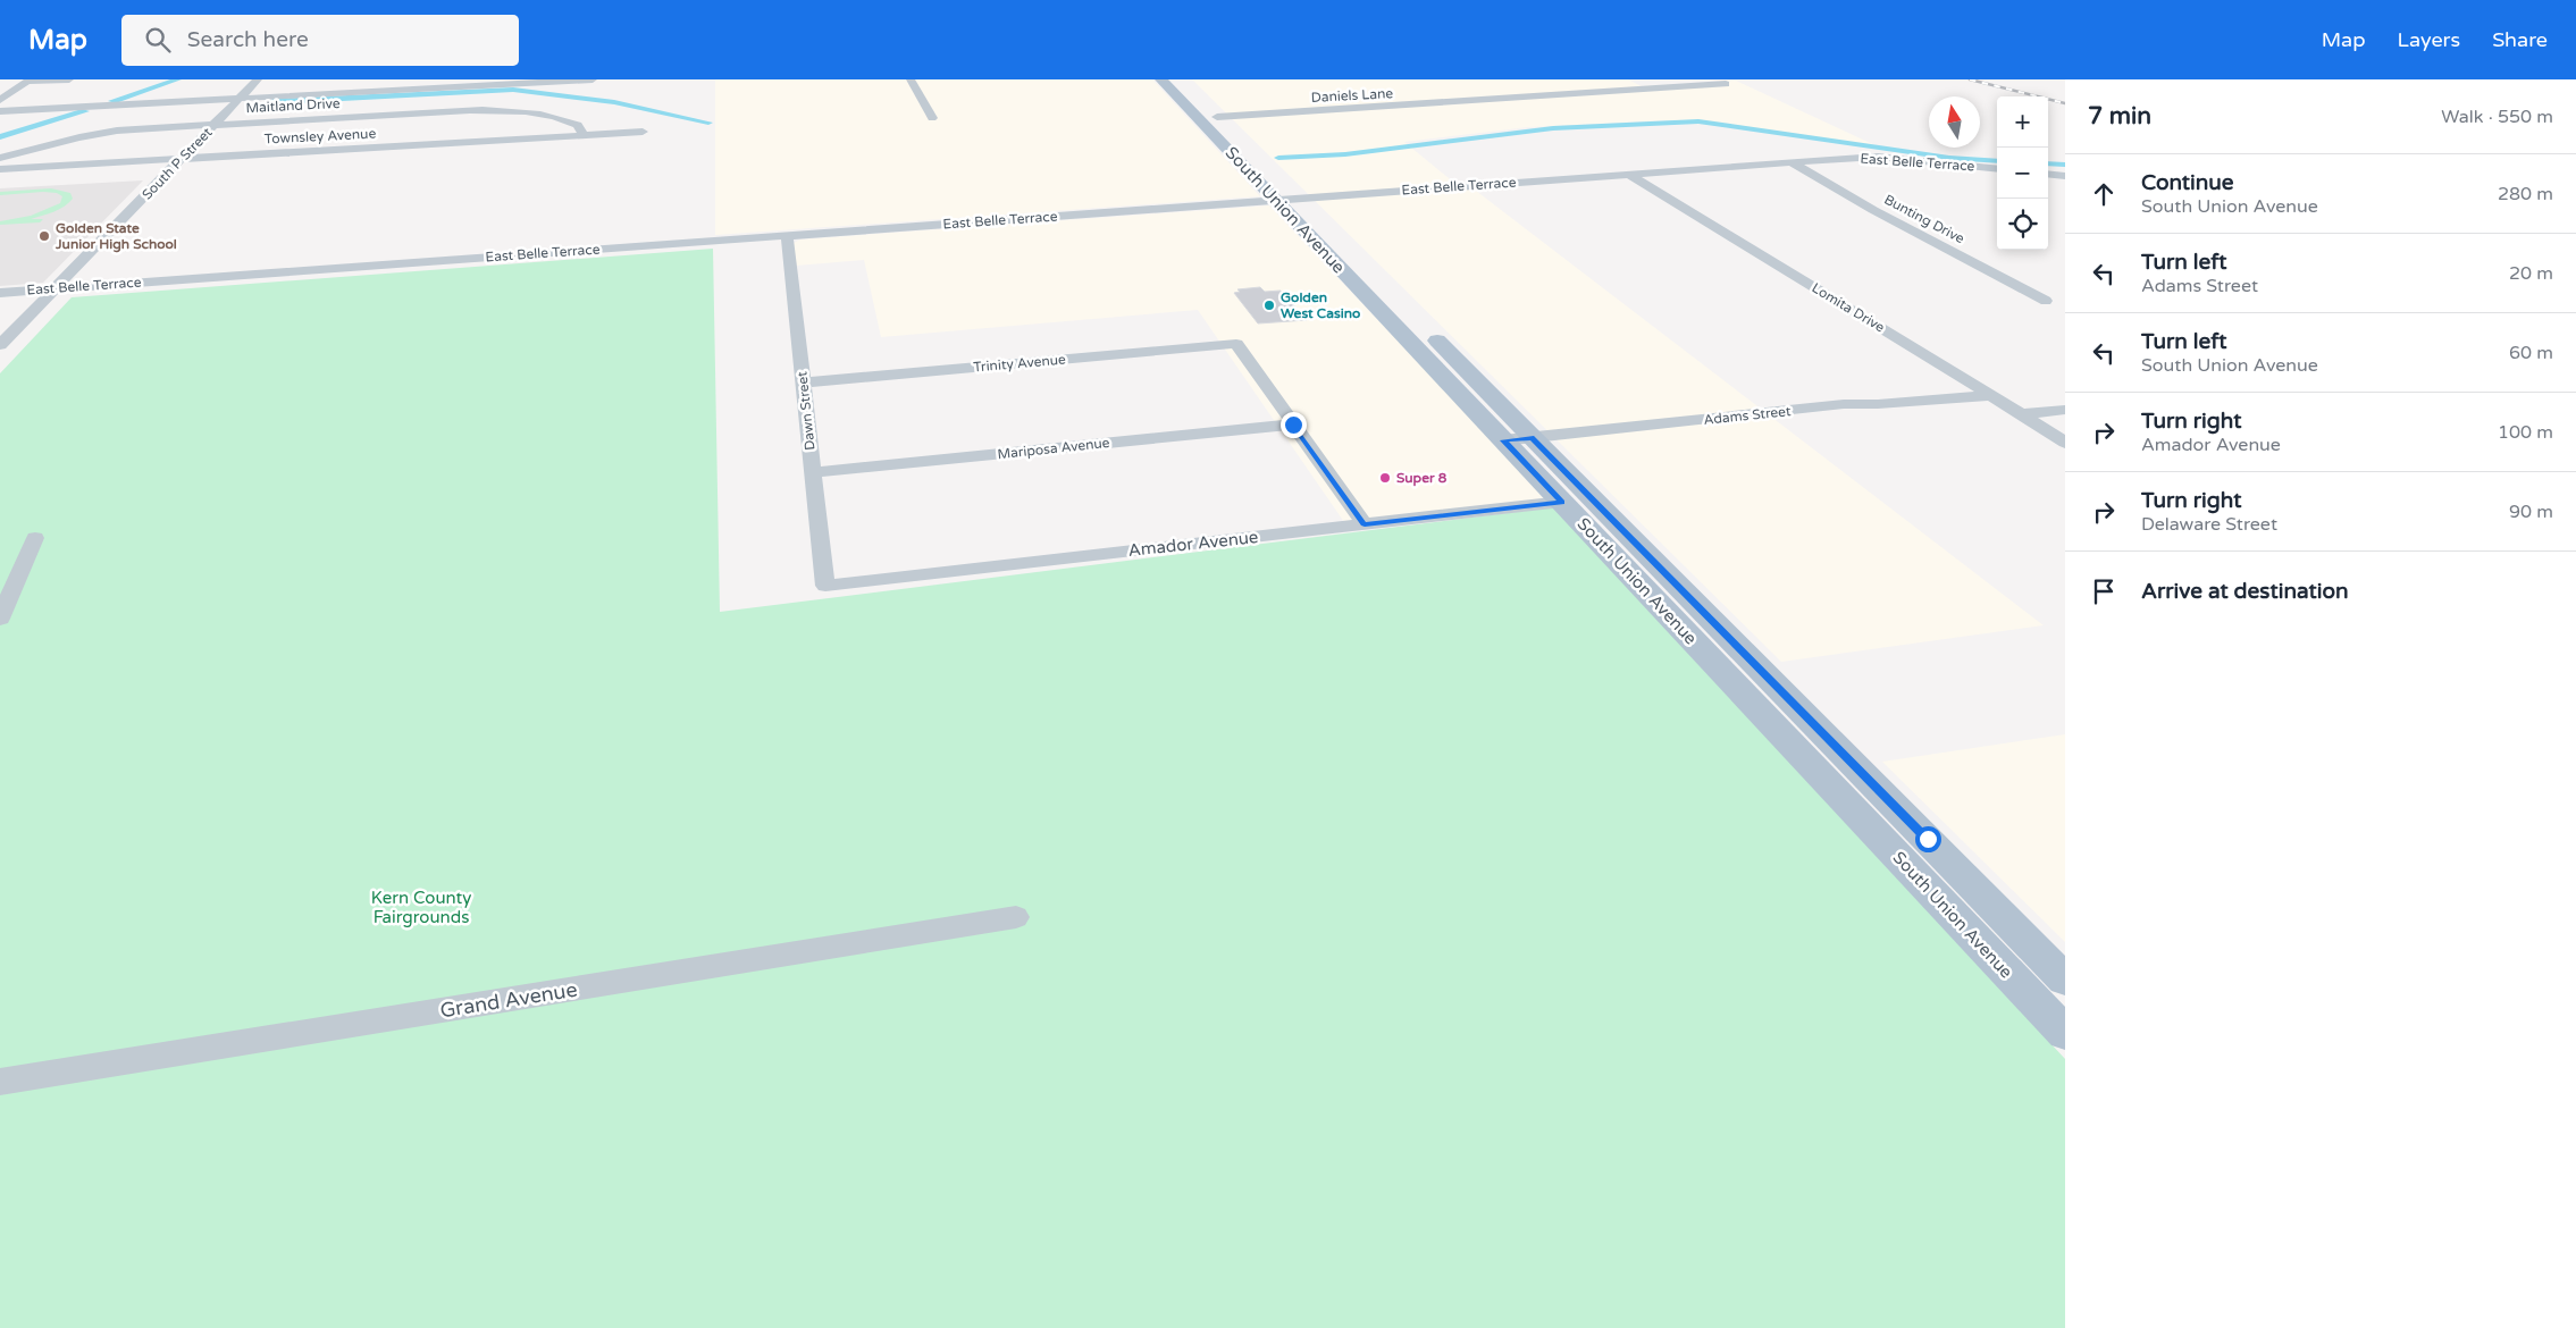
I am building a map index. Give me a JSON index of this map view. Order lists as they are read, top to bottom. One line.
{"streets":{"main road":["South Union Avenue"],"street":["Daniels Lane","Maitland Drive","Townsley Avenue","East Belle Terrace","South P Street","Bunting Drive","Lomita Drive","Trinity Avenue","Dawn Street","Adams Street","Mariposa Avenue","Amador Avenue","Grand Avenue"]},"crossings":[["Daniels Lane","South Union Avenue"],["Maitland Drive","Townsley Avenue"],["Maitland Drive","South P Street"],["Townsley Avenue","South P Street"],["East Belle Terrace","South P Street"],["East Belle Terrace","South Union Avenue"],["East Belle Terrace","Bunting Drive"],["East Belle Terrace","Lomita Drive"],["East Belle Terrace","Dawn Street"],["South Union Avenue","Adams Street"],["South Union Avenue","Amador Avenue"],["Lomita Drive","Adams Street"],["Trinity Avenue","Dawn Street"],["Trinity Avenue","Mariposa Avenue"],["Dawn Street","Mariposa Avenue"],["Dawn Street","Amador Avenue"]],"parks":["Kern County Fairgrounds"],"places":["Golden State Junior High School","Golden West Casino","Super 8"],"north":"top","page":{"header":"Map","search":"Search here","nav":["Map","Layers","Share"],"heading":["7 min","Walk · 550 m"],"map_buttons":["+","−"],"list":[["Continue","South Union Avenue","280 m"],["Turn left","Adams Street","20 m"],["Turn left","South Union Avenue","60 m"],["Turn right","Amador Avenue","100 m"],["Turn right","Delaware Street","90 m"],"Arrive at destination"]}}
